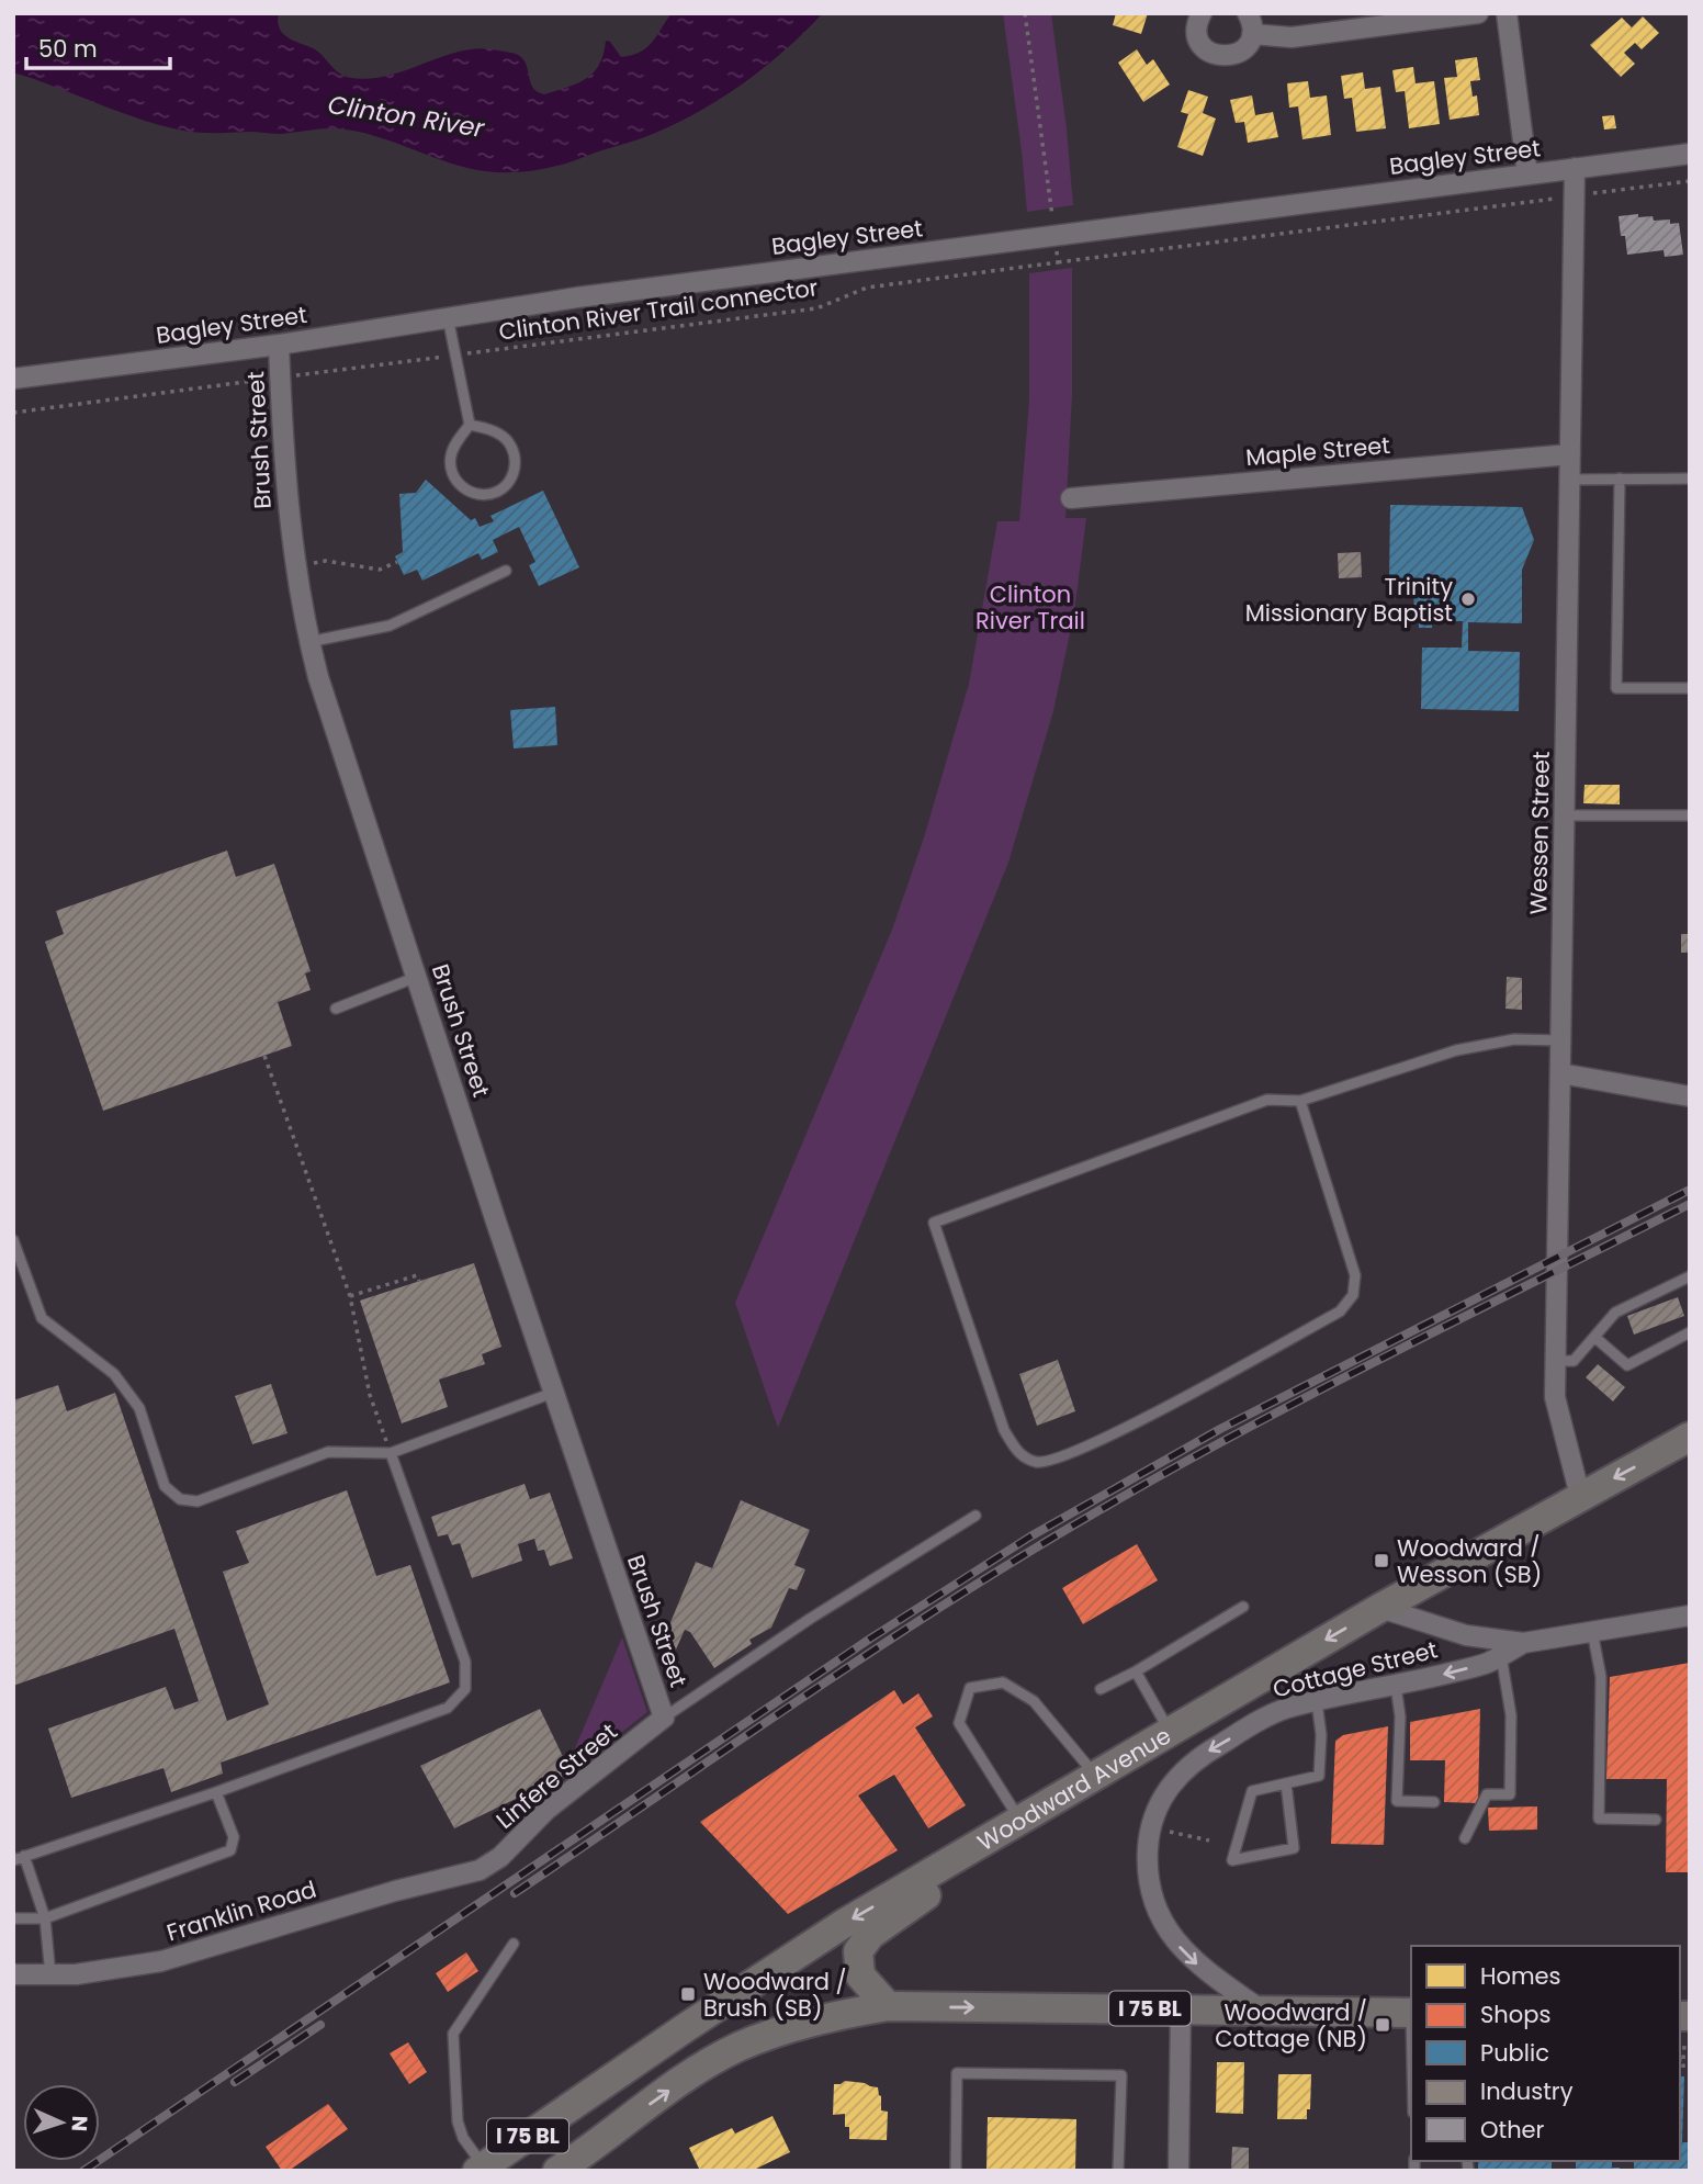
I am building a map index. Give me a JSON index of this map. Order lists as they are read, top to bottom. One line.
{"streets":{"main road":["Woodward Avenue","I 75 BL"],"street":["Bagley Street","Brush Street","Maple Street","Wessen Street","Cottage Street","Linfere Street","Franklin Road"],"path":["Clinton River Trail connector"]},"crossings":[["Bagley Street","Brush Street"],["Bagley Street","Wessen Street"],["Brush Street","Linfere Street"],["Maple Street","Wessen Street"],["Wessen Street","Woodward Avenue"],["Cottage Street","I 75 BL"],["Linfere Street","Franklin Road"]],"water":["Clinton River"],"parks":["Clinton River Trail"],"places":{"other":["Trinity Missionary Baptist"],"transit":["Woodward / Wesson (SB)","Woodward / Brush (SB)","Woodward / Cottage (NB)"]},"legend":["Homes","Shops","Public","Industry","Other"],"scale_bar":"50 m","north":"right"}
